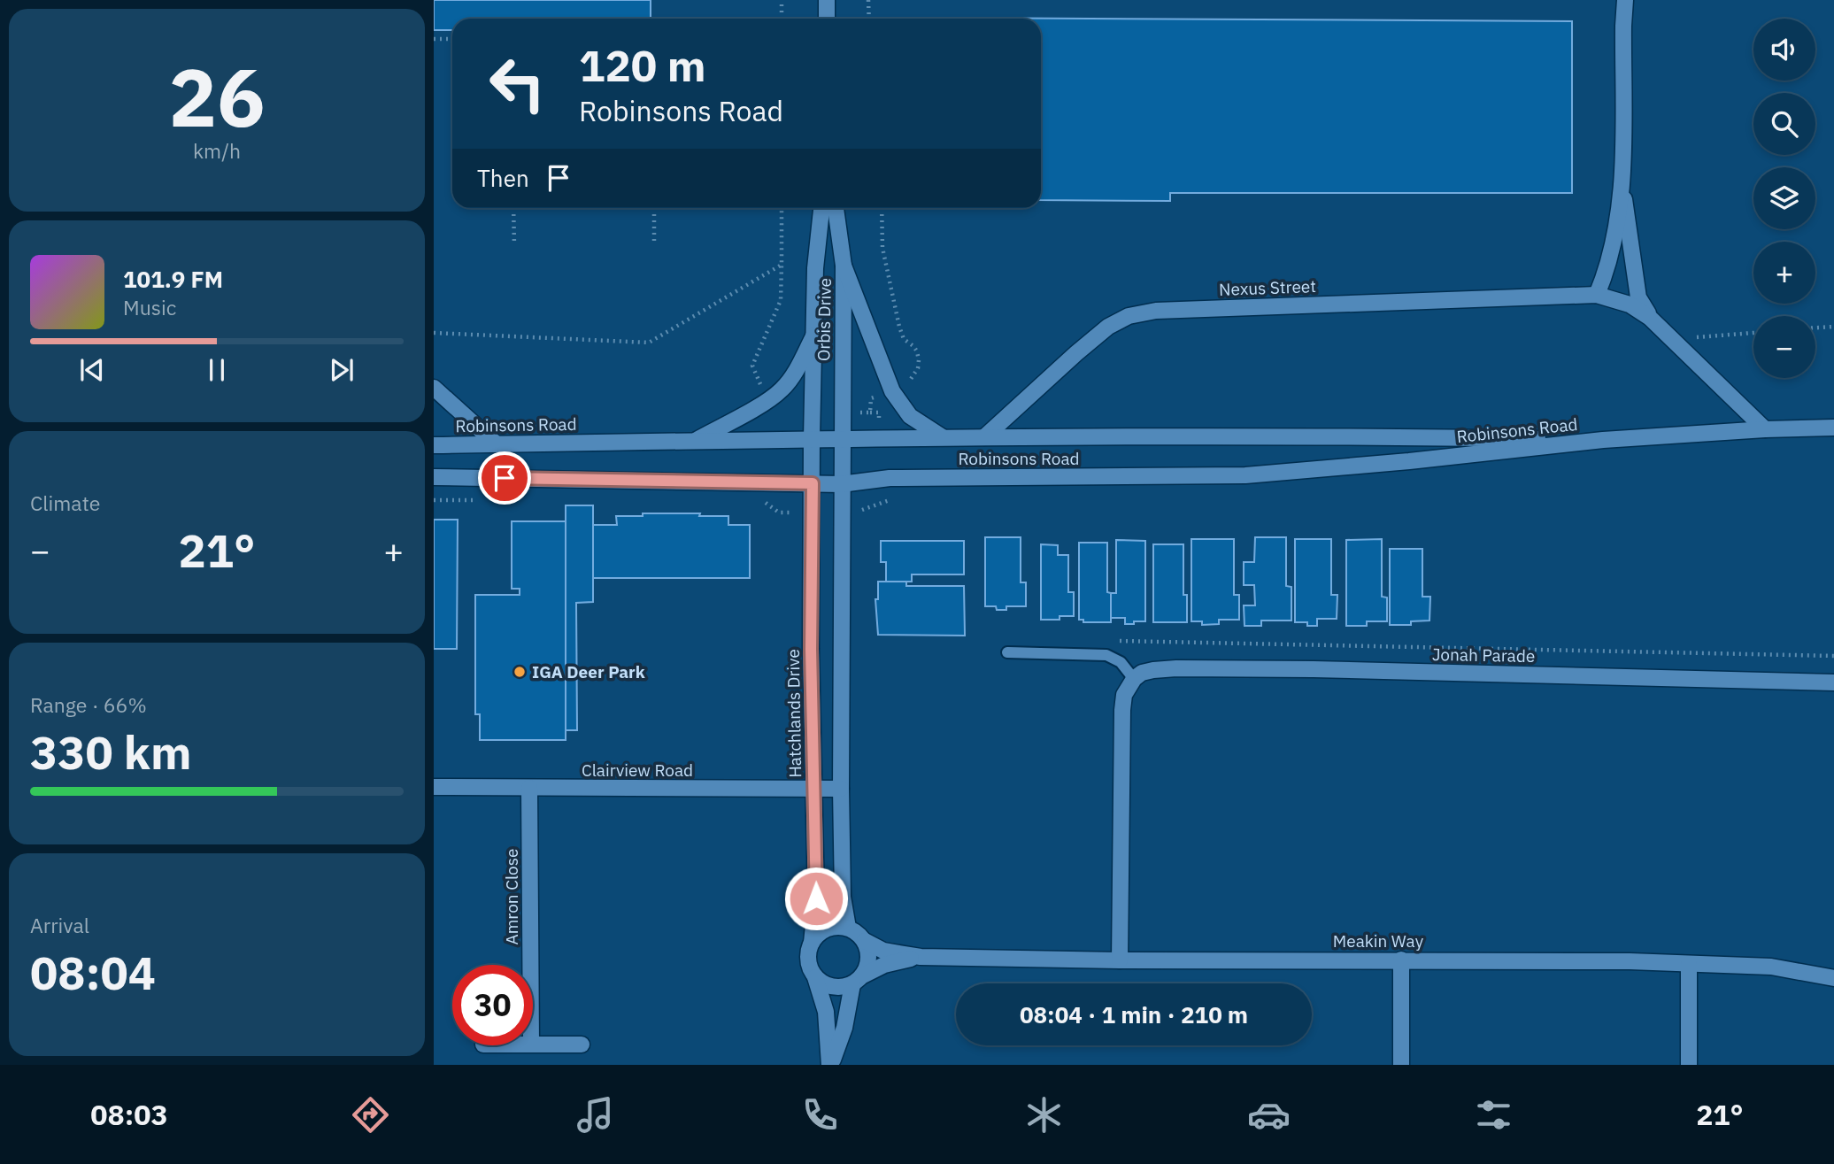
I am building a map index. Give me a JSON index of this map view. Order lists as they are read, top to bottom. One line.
{"streets":{"street":["Nexus Street","Orbis Drive","Robinsons Road","Jonah Parade","Hatchlands Drive","Clairview Road","Amron Close","Meakin Way"]},"crossings":[["Nexus Street","Robinsons Road"],["Orbis Drive","Robinsons Road"],["Orbis Drive","Hatchlands Drive"],["Robinsons Road","Hatchlands Drive"],["Hatchlands Drive","Clairview Road"],["Hatchlands Drive","Meakin Way"],["Clairview Road","Amron Close"]],"places":["IGA Deer Park"],"page":{"tile":[["26","km/h"],"Climate",["Range · 66%","330 km"],["Arrival","08:04"]],"map_buttons":["+","−"],"turn":["120 m","Robinsons Road"],"then":"Then","song":["101.9 FM","Music"],"heat":["−","21°","+"],"limit":"30","trip":"08:04 · 1 min · 210 m","tabs":["08:03","21°"]}}
